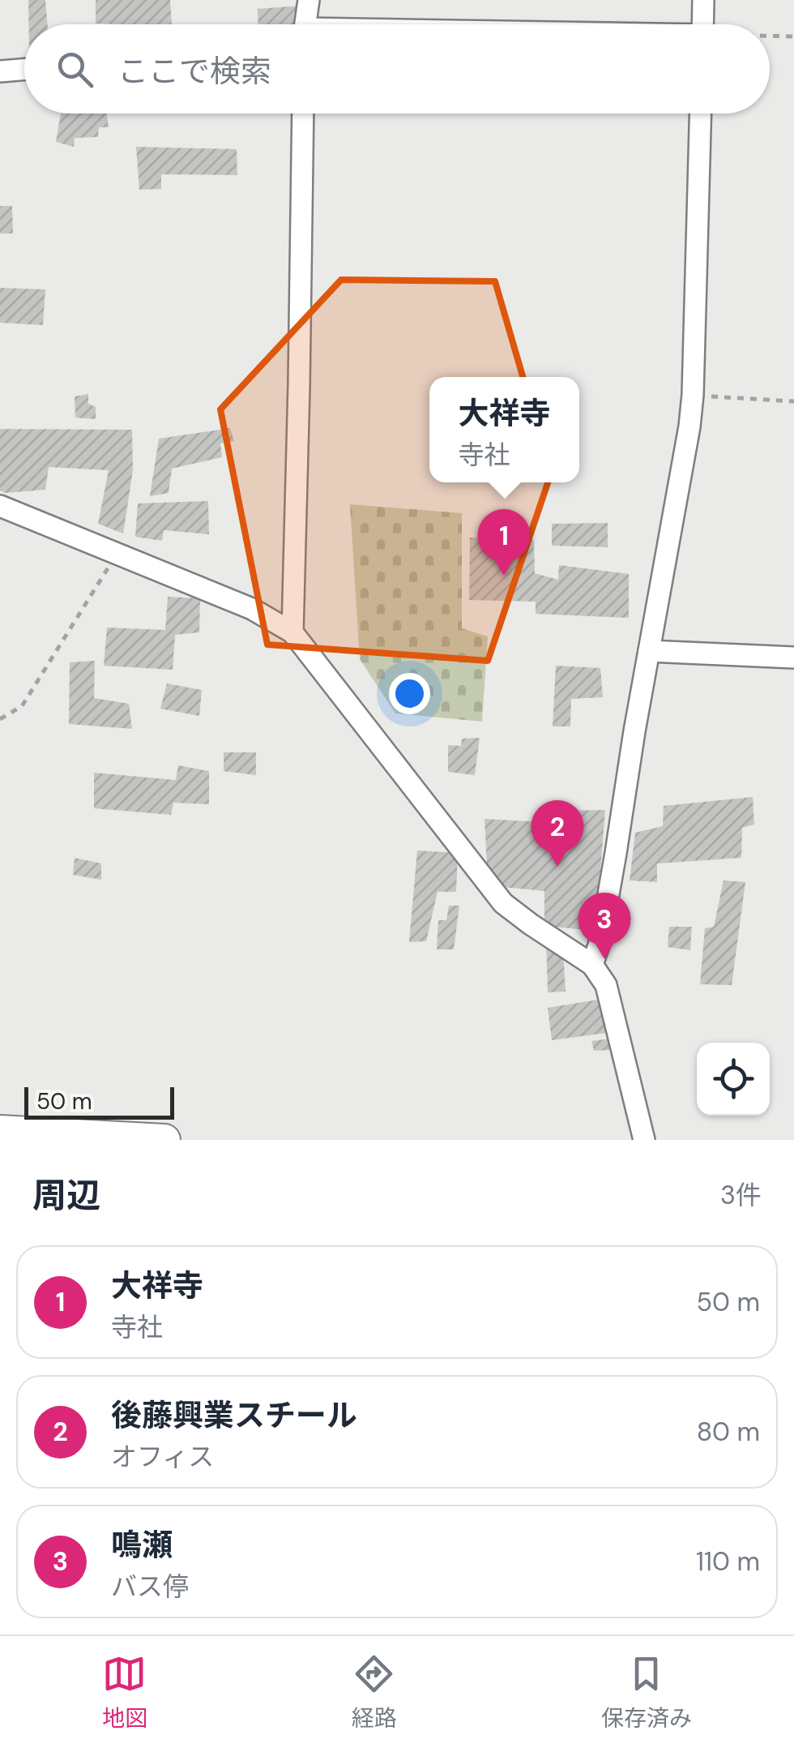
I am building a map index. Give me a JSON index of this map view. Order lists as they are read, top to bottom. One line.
{"scale_bar":"50 m","page":{"search":"ここで検索","popup":["大祥寺","寺社"],"pins":["1","2","3"],"scale":"50 m","heading":["周辺","3件"],"list":[{"mark":"1","name":"大祥寺","note":"寺社","value":"50 m"},{"mark":"2","name":"後藤興業スチール","note":"オフィス","value":"80 m"},{"mark":"3","name":"鳴瀬","note":"バス停","value":"110 m"}],"nav":["地図","経路","保存済み"]}}
